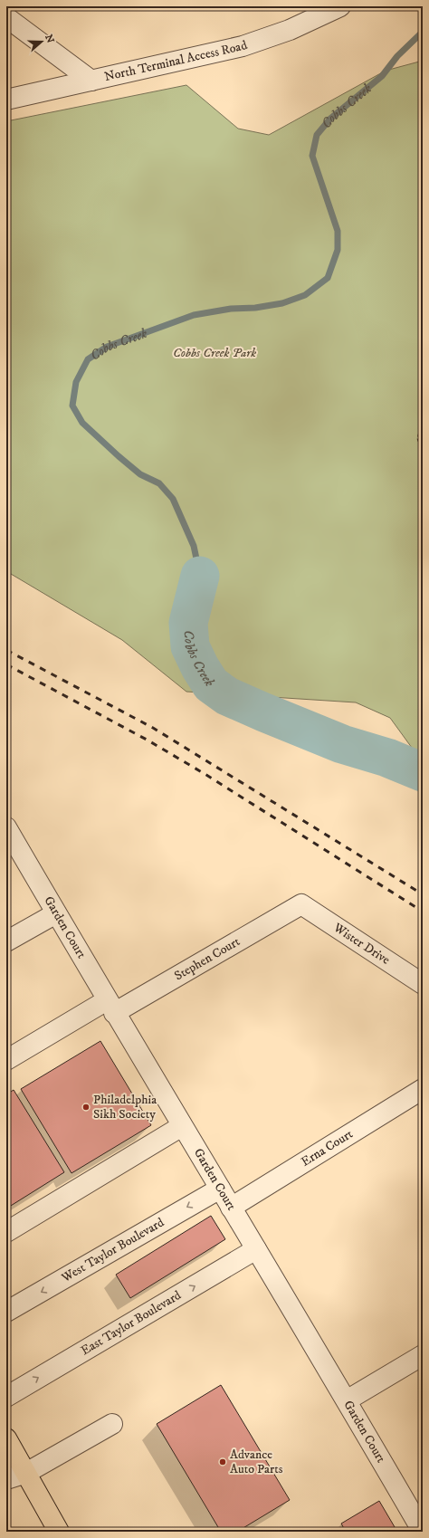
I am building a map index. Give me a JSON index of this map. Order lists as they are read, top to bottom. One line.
{"streets":{"street":["North Terminal Access Road","Garden Court","Wister Drive","Stephen Court","Erna Court","West Taylor Boulevard","East Taylor Boulevard"]},"crossings":[["Garden Court","Stephen Court"],["Garden Court","Erna Court"],["Garden Court","West Taylor Boulevard"],["Garden Court","East Taylor Boulevard"],["Wister Drive","Stephen Court"]],"water":["Cobbs Creek"],"parks":["Cobbs Creek Park"],"places":["Philadelphia Sikh Society","Advance Auto Parts"],"north":"right"}
